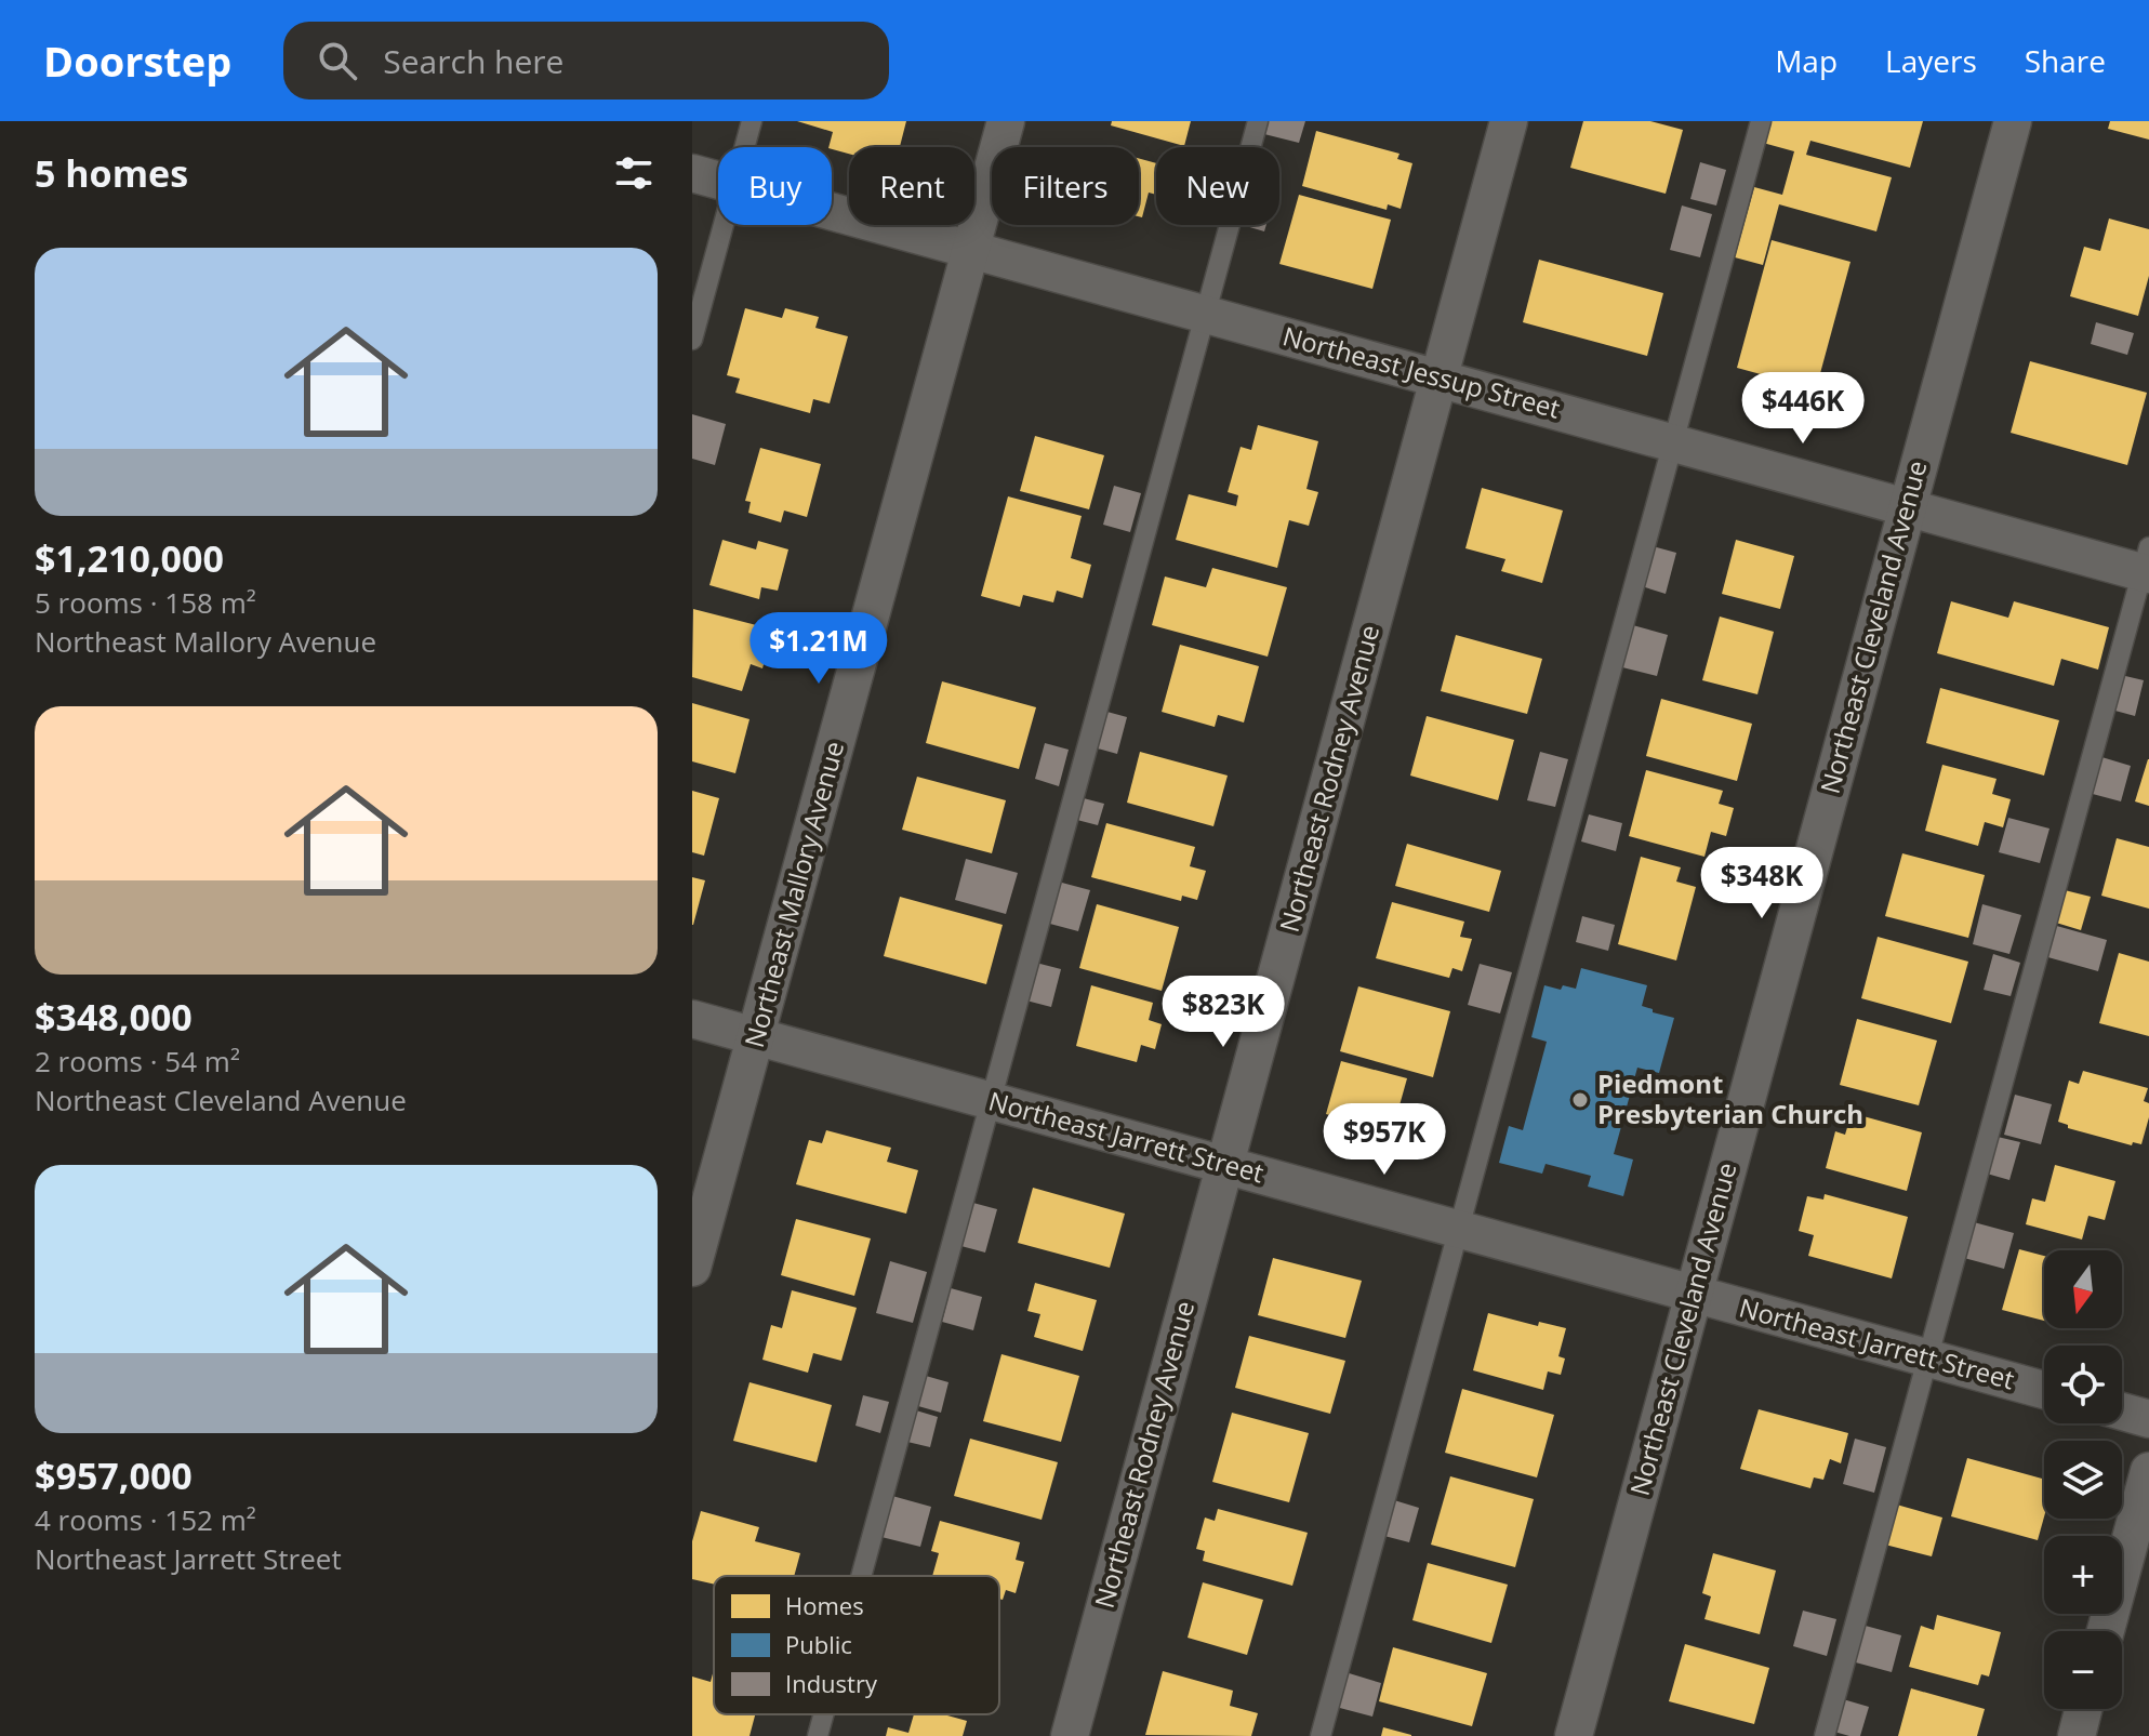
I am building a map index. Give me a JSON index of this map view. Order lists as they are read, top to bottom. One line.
{"streets":{"street":["Northeast Jessup Street","Northeast Cleveland Avenue","Northeast Rodney Avenue","Northeast Mallory Avenue","Northeast Jarrett Street"]},"crossings":[["Northeast Jessup Street","Northeast Cleveland Avenue"],["Northeast Jessup Street","Northeast Rodney Avenue"],["Northeast Jessup Street","Northeast Mallory Avenue"],["Northeast Cleveland Avenue","Northeast Jarrett Street"],["Northeast Rodney Avenue","Northeast Jarrett Street"],["Northeast Mallory Avenue","Northeast Jarrett Street"]],"places":["Piedmont Presbyterian Church"],"legend":["Homes","Public","Industry"],"north":"bottom","page":{"header":"Doorstep","search":"Search here","nav":["Map","Layers","Share"],"heading":"5 homes","chip":["Buy","Rent","Filters","New"],"list":[{"name":"$1,210,000","note":"5 rooms · 158 m² · Northeast Mallory Avenue"},{"name":"$348,000","note":"2 rooms · 54 m² · Northeast Cleveland Avenue"},{"name":"$957,000","note":"4 rooms · 152 m² · Northeast Jarrett Street"}],"price":["$446K","$1.21M","$348K","$823K","$957K"],"map_buttons":["+","−"]}}
